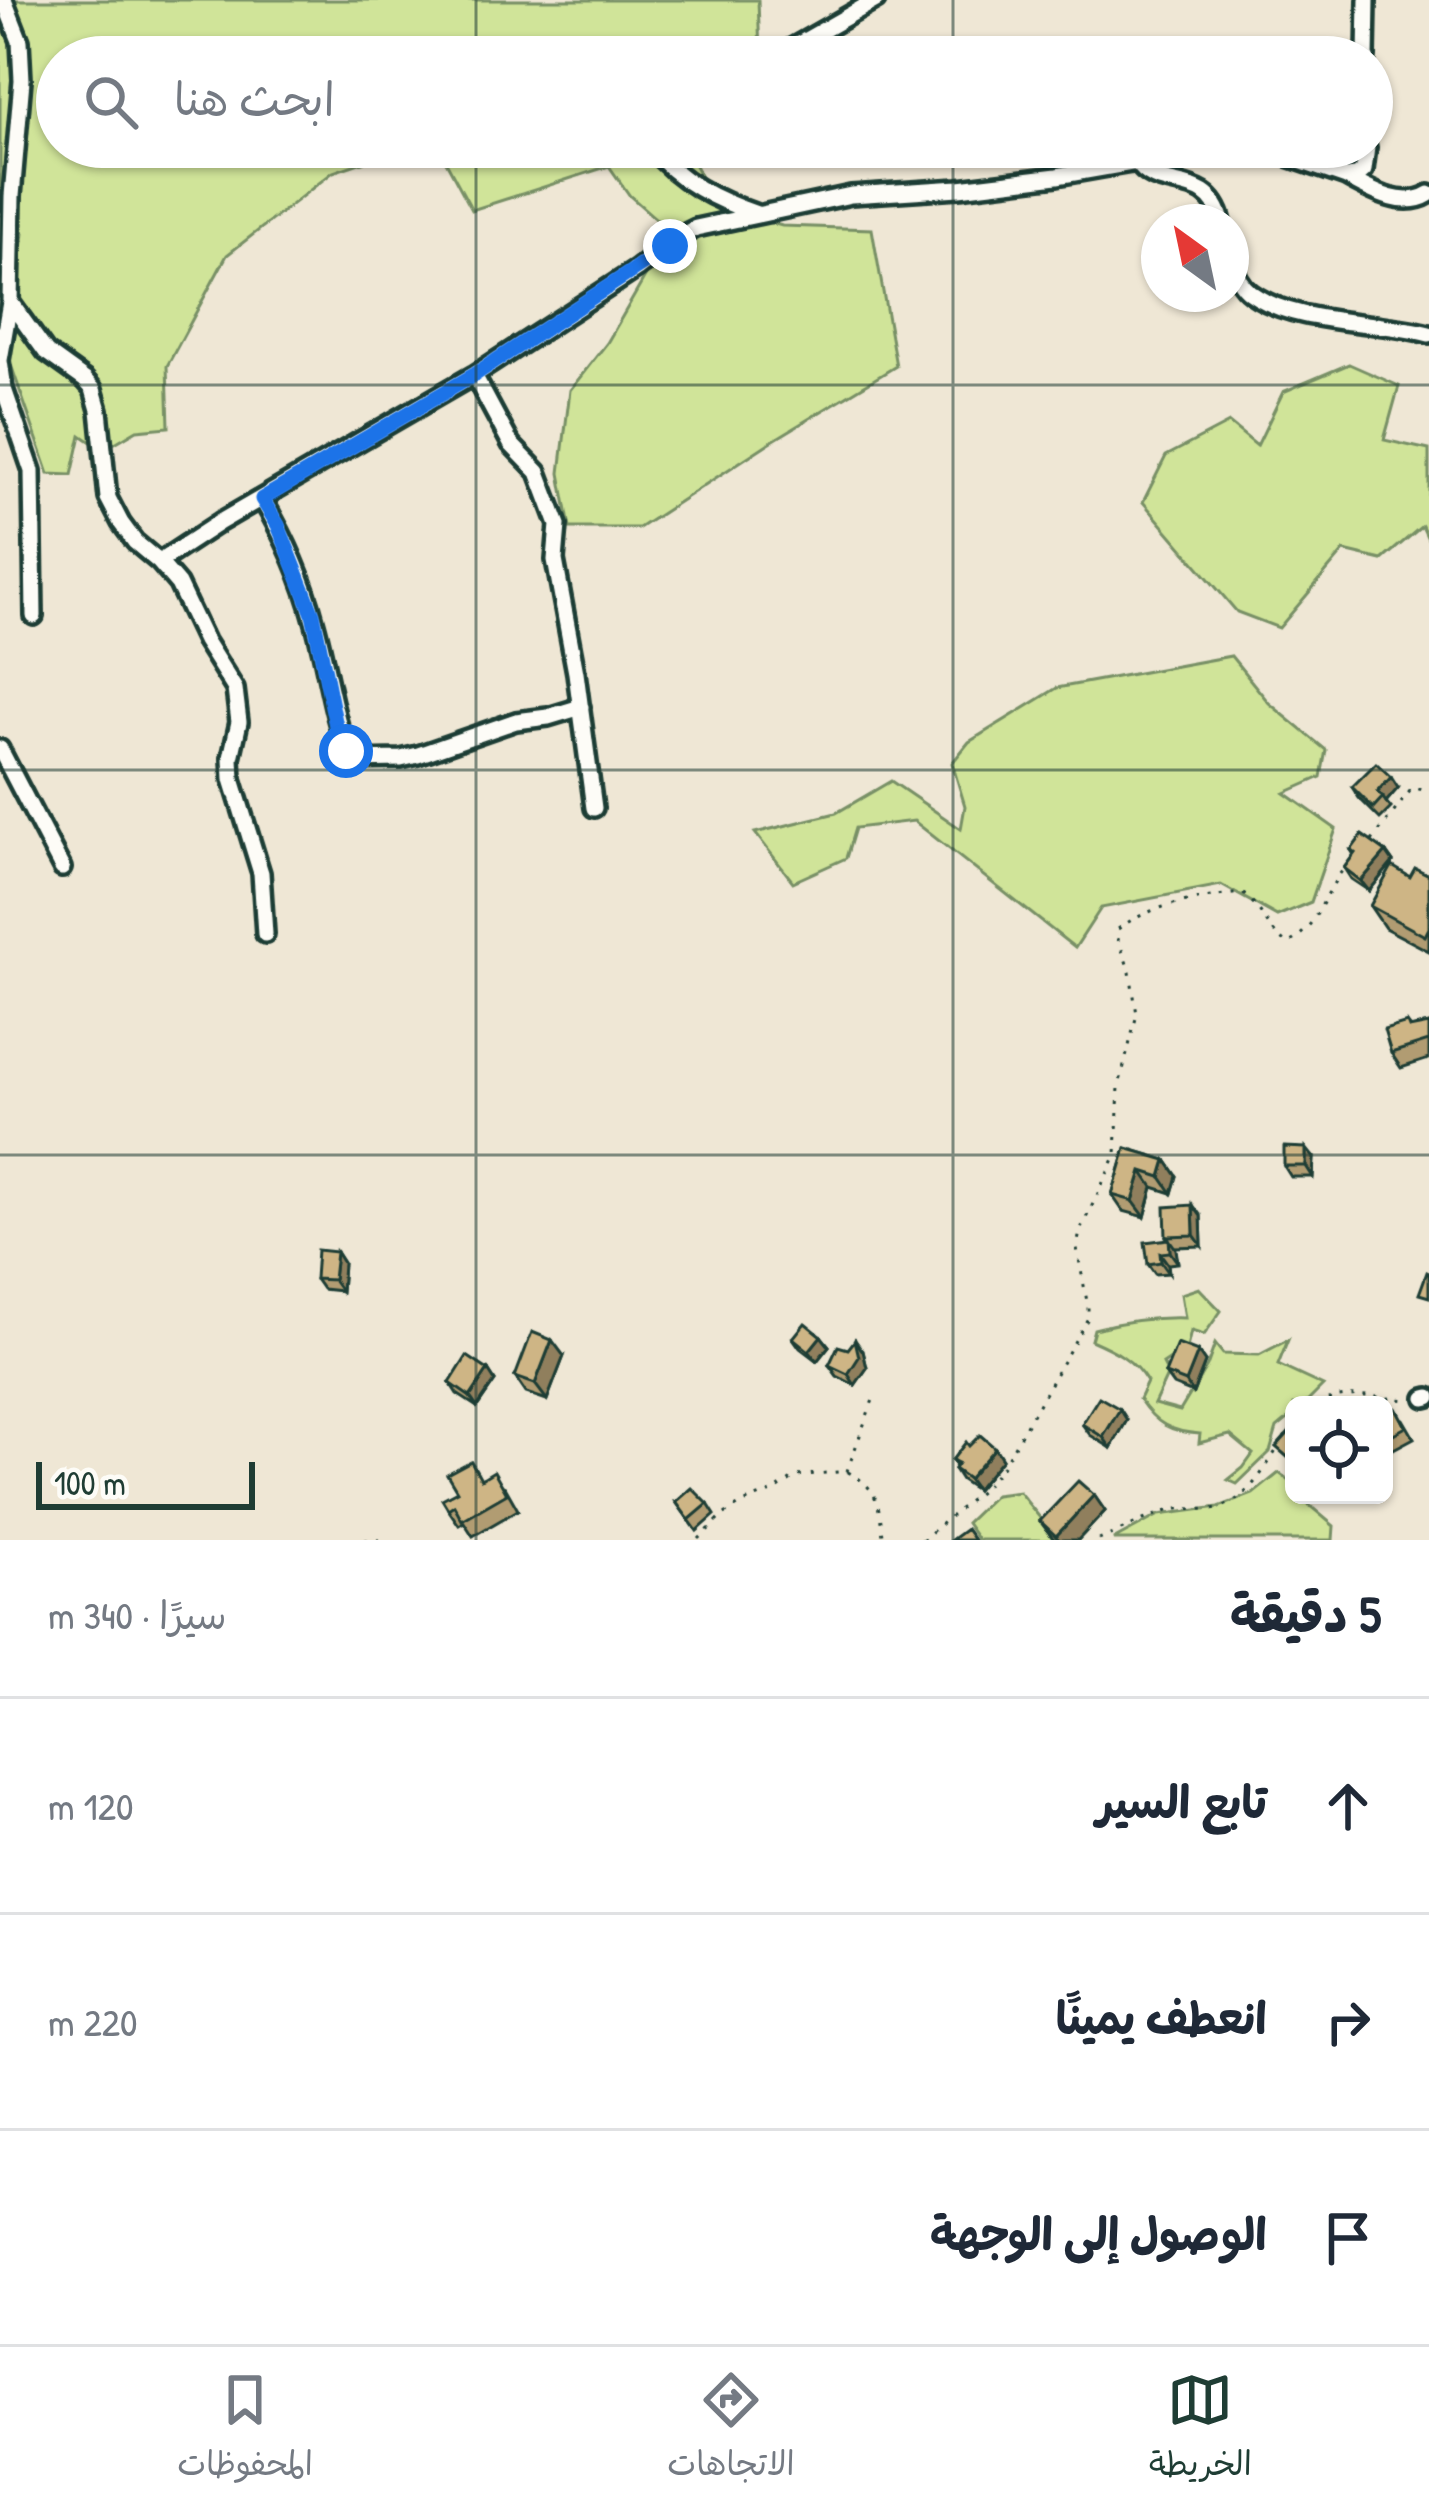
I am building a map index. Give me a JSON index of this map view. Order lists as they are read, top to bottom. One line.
{"scale_bar":"100 m","north":"top left","page":{"search":"ابحث هنا","scale":"100 m","heading":["5 دقيقة","سيرًا · 340 m"],"list":[["تابع السير","120 m"],["انعطف يمينًا","220 m"],"الوصول إلى الوجهة"],"nav":["الخريطة","الاتجاهات","المحفوظات"]}}
